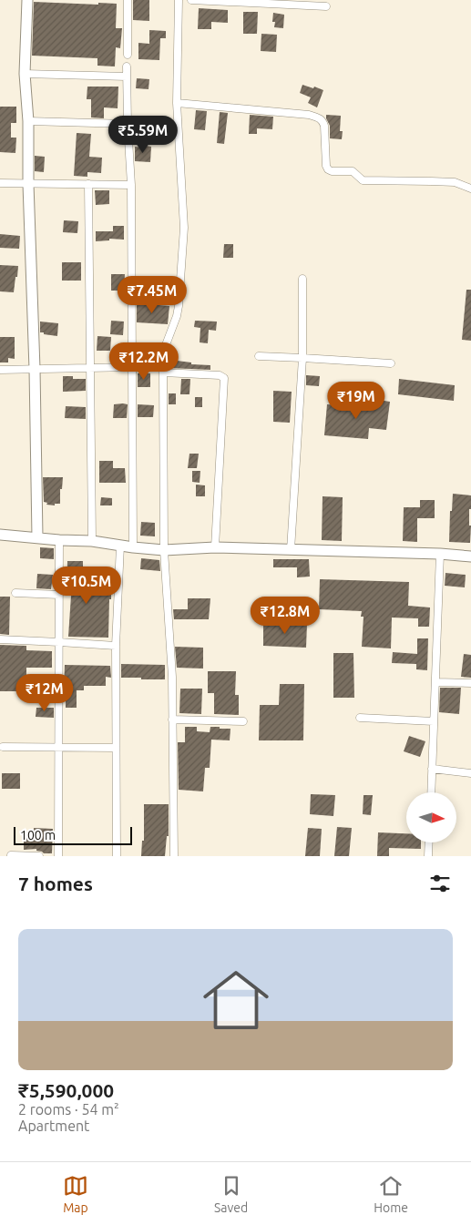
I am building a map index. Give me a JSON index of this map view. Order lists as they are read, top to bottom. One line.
{"scale_bar":"100 m","north":"right","page":{"price":["₹5.59M","₹7.45M","₹12.2M","₹19M","₹10.5M","₹12.8M","₹12M"],"scale":"100 m","heading":"7 homes","list":[{"name":"₹5,590,000","note":"2 rooms · 54 m² · Apartment"}],"tabs":["Map","Saved","Home"]}}
